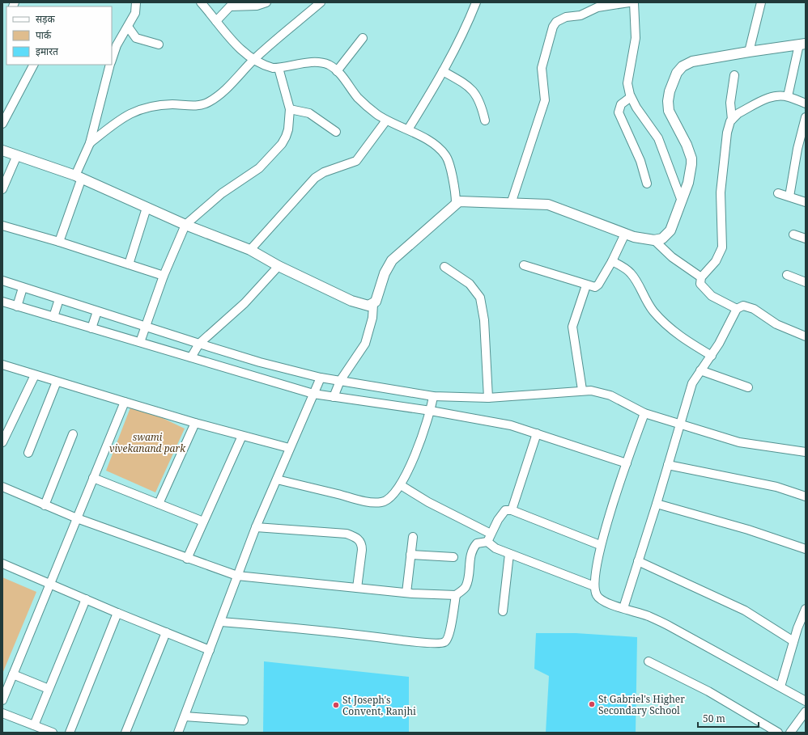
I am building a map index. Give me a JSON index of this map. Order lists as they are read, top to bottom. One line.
{"parks":["swami vivekanand park"],"places":["St Gabriel's Higher Secondary School","St Joseph's Convent, Ranjhi"],"legend":["सड़क","पार्क","इमारत"],"scale_bar":"50 m"}
